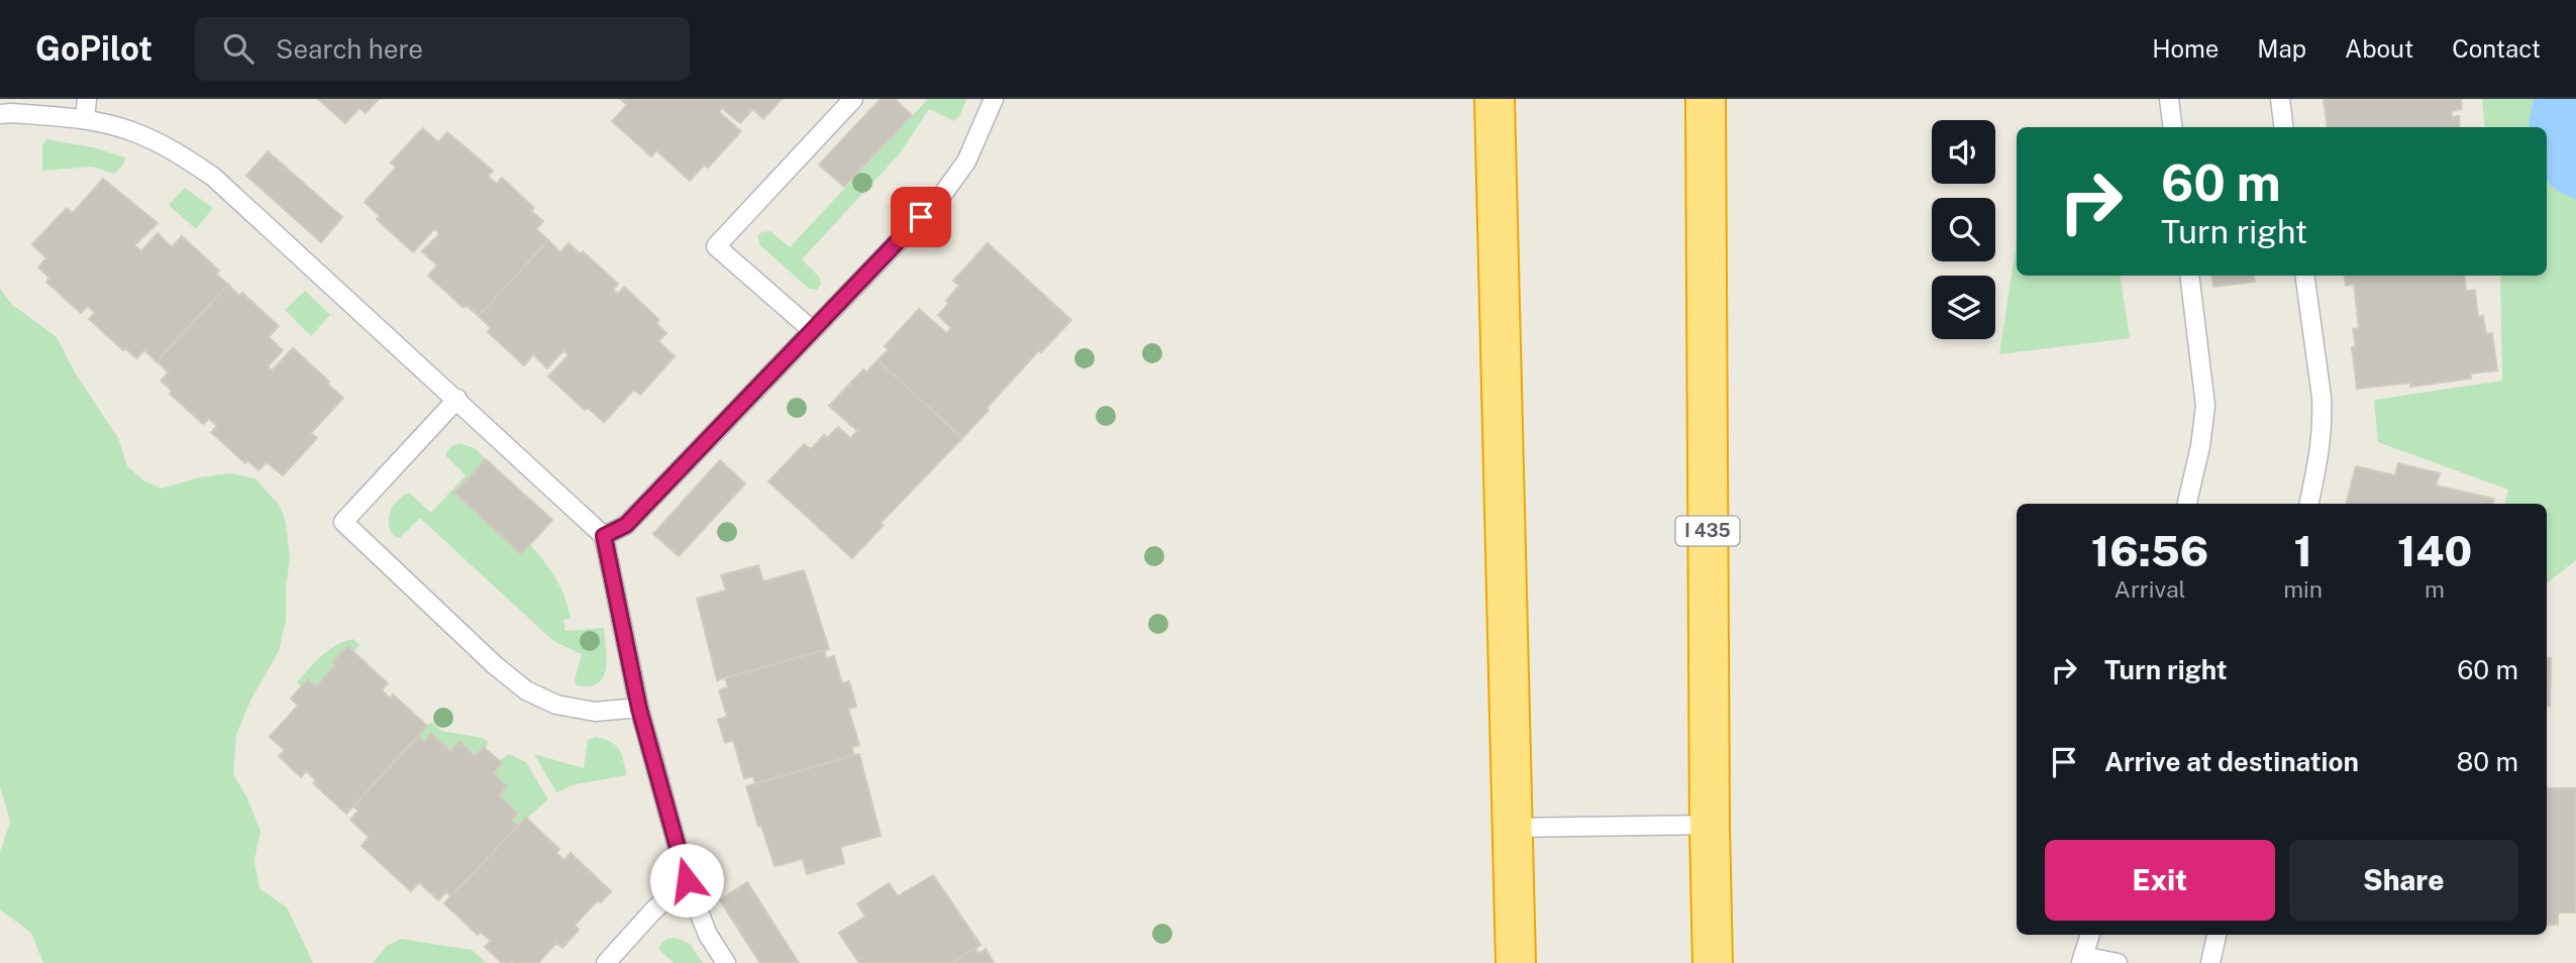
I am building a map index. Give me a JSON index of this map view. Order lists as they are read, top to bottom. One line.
{"streets":{"highway":["I 435"]},"page":{"header":"GoPilot","search":"Search here","nav":["Home","Map","About","Contact"],"turn":["60 m","Turn right"],"eta":["16:56","Arrival","1","min","140","m"],"list":[{"name":"Turn right","value":"60 m"},{"name":"Arrive at destination","value":"80 m"}],"buttons":["Exit","Share"]}}
